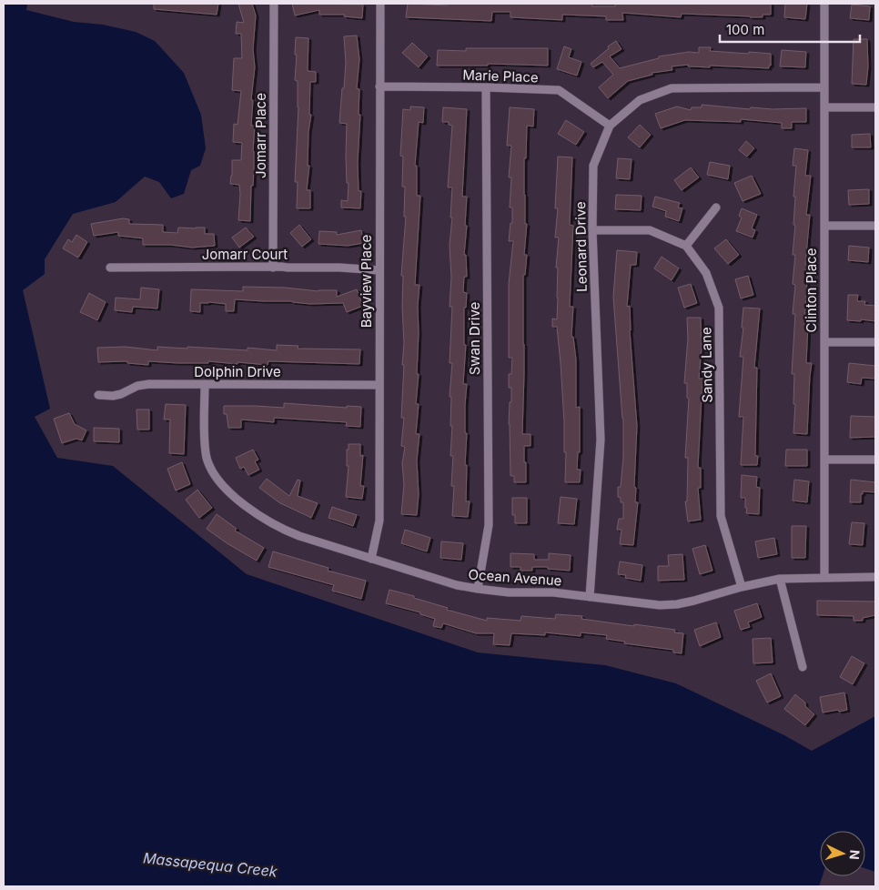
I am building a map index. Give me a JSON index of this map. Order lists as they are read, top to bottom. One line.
{"streets":{"street":["Marie Place","Jomarr Place","Leonard Drive","Jomarr Court","Bayview Place","Clinton Place","Swan Drive","Sandy Lane","Dolphin Drive","Ocean Avenue"]},"crossings":[["Marie Place","Leonard Drive"],["Marie Place","Bayview Place"],["Marie Place","Swan Drive"],["Jomarr Place","Jomarr Court"],["Leonard Drive","Clinton Place"],["Leonard Drive","Ocean Avenue"],["Jomarr Court","Bayview Place"],["Bayview Place","Dolphin Drive"],["Bayview Place","Ocean Avenue"],["Clinton Place","Ocean Avenue"],["Swan Drive","Ocean Avenue"],["Sandy Lane","Ocean Avenue"],["Dolphin Drive","Ocean Avenue"]],"water":["Massapequa Creek"],"scale_bar":"100 m","north":"right"}
